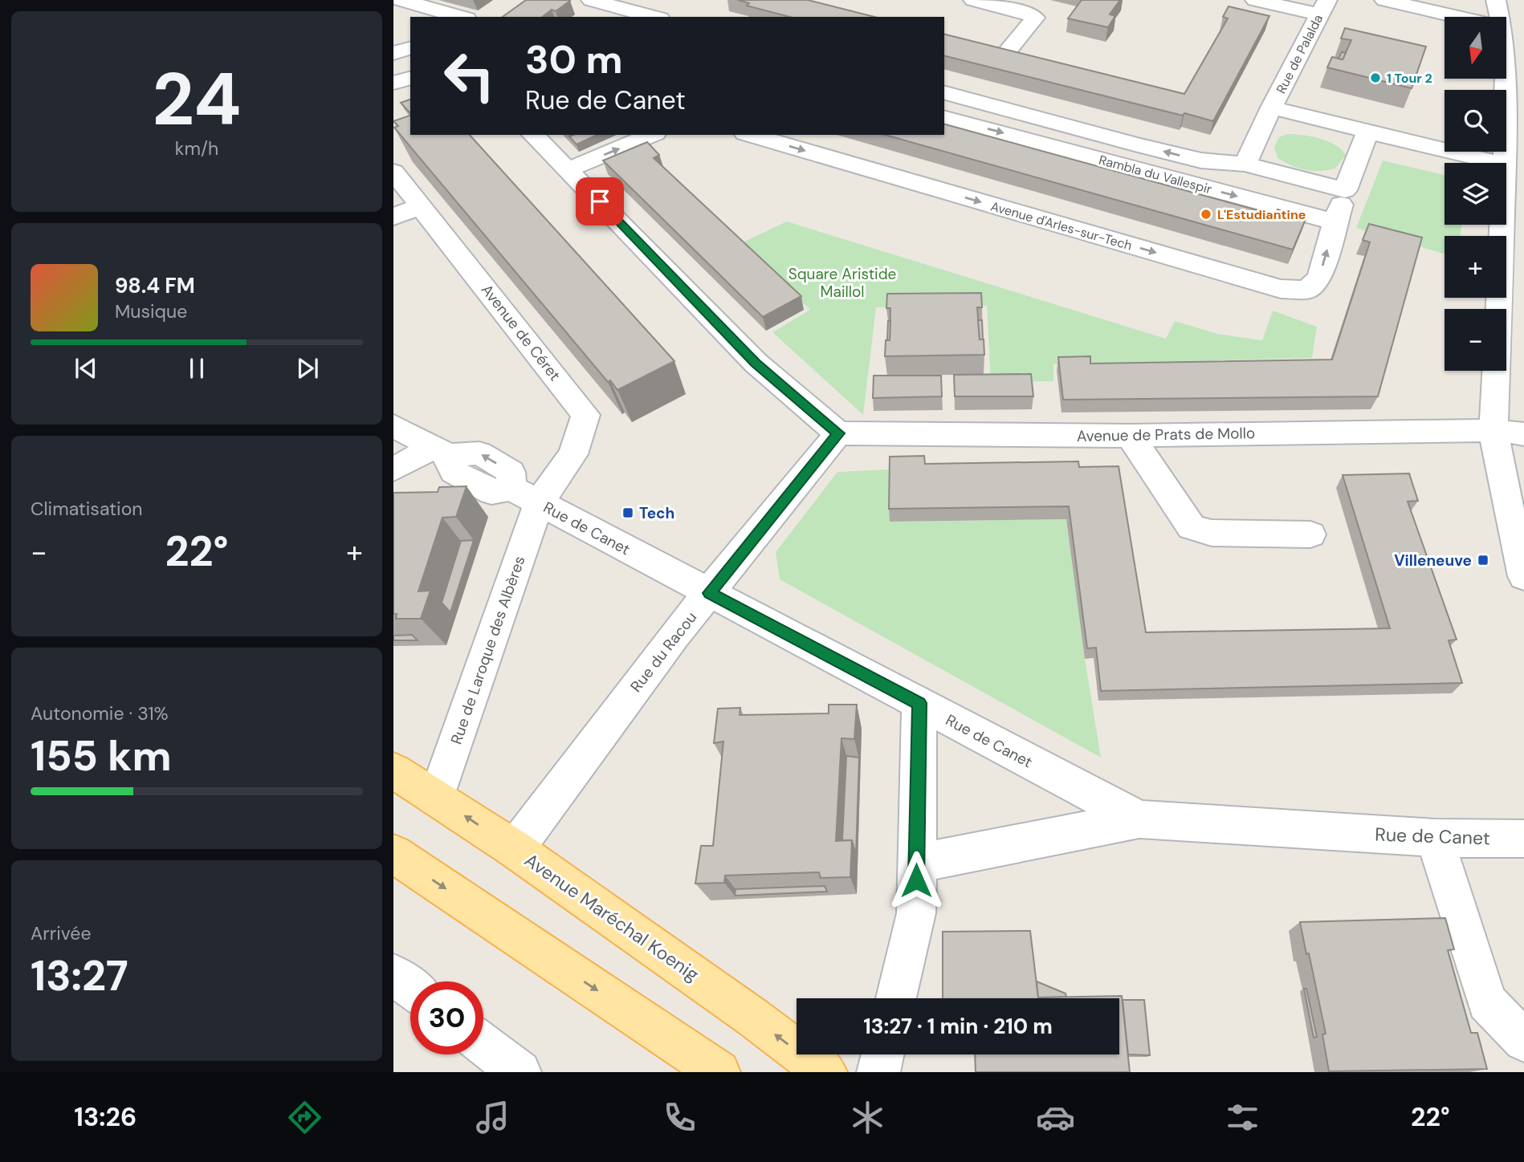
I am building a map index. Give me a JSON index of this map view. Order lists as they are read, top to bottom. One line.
{"streets":{"main road":["Avenue Maréchal Koenig"],"street":["Rue de Palalda","Rambla du Vallespir","Avenue d'Arles-sur-Tech","Avenue de Céret","Avenue de Prats de Mollo","Rue de Canet","Rue de Laroque des Albères","Rue du Racou"]},"crossings":[["Rue de Palalda","Rambla du Vallespir"],["Rambla du Vallespir","Avenue d'Arles-sur-Tech"],["Avenue de Céret","Rue de Canet"],["Avenue de Céret","Rue de Laroque des Albères"],["Avenue de Prats de Mollo","Rue du Racou"],["Rue de Canet","Rue de Laroque des Albères"],["Rue de Canet","Rue du Racou"],["Rue de Laroque des Albères","Avenue Maréchal Koenig"],["Rue du Racou","Avenue Maréchal Koenig"]],"one_way":["Avenue d'Arles-sur-Tech"],"parks":["Square Aristide Maillol"],"places":{"other":["1 Tour 2","L'Estudiantine"],"transit":["Tech","Villeneuve"]},"north":"bottom","page":{"tile":[["24","km/h"],"Climatisation",["Autonomie · 31%","155 km"],["Arrivée","13:27"]],"map_buttons":["+","−"],"turn":["30 m","Rue de Canet"],"song":["98.4 FM","Musique"],"heat":["−","22°","+"],"limit":"30","trip":"13:27 · 1 min · 210 m","tabs":["13:26","22°"]}}
